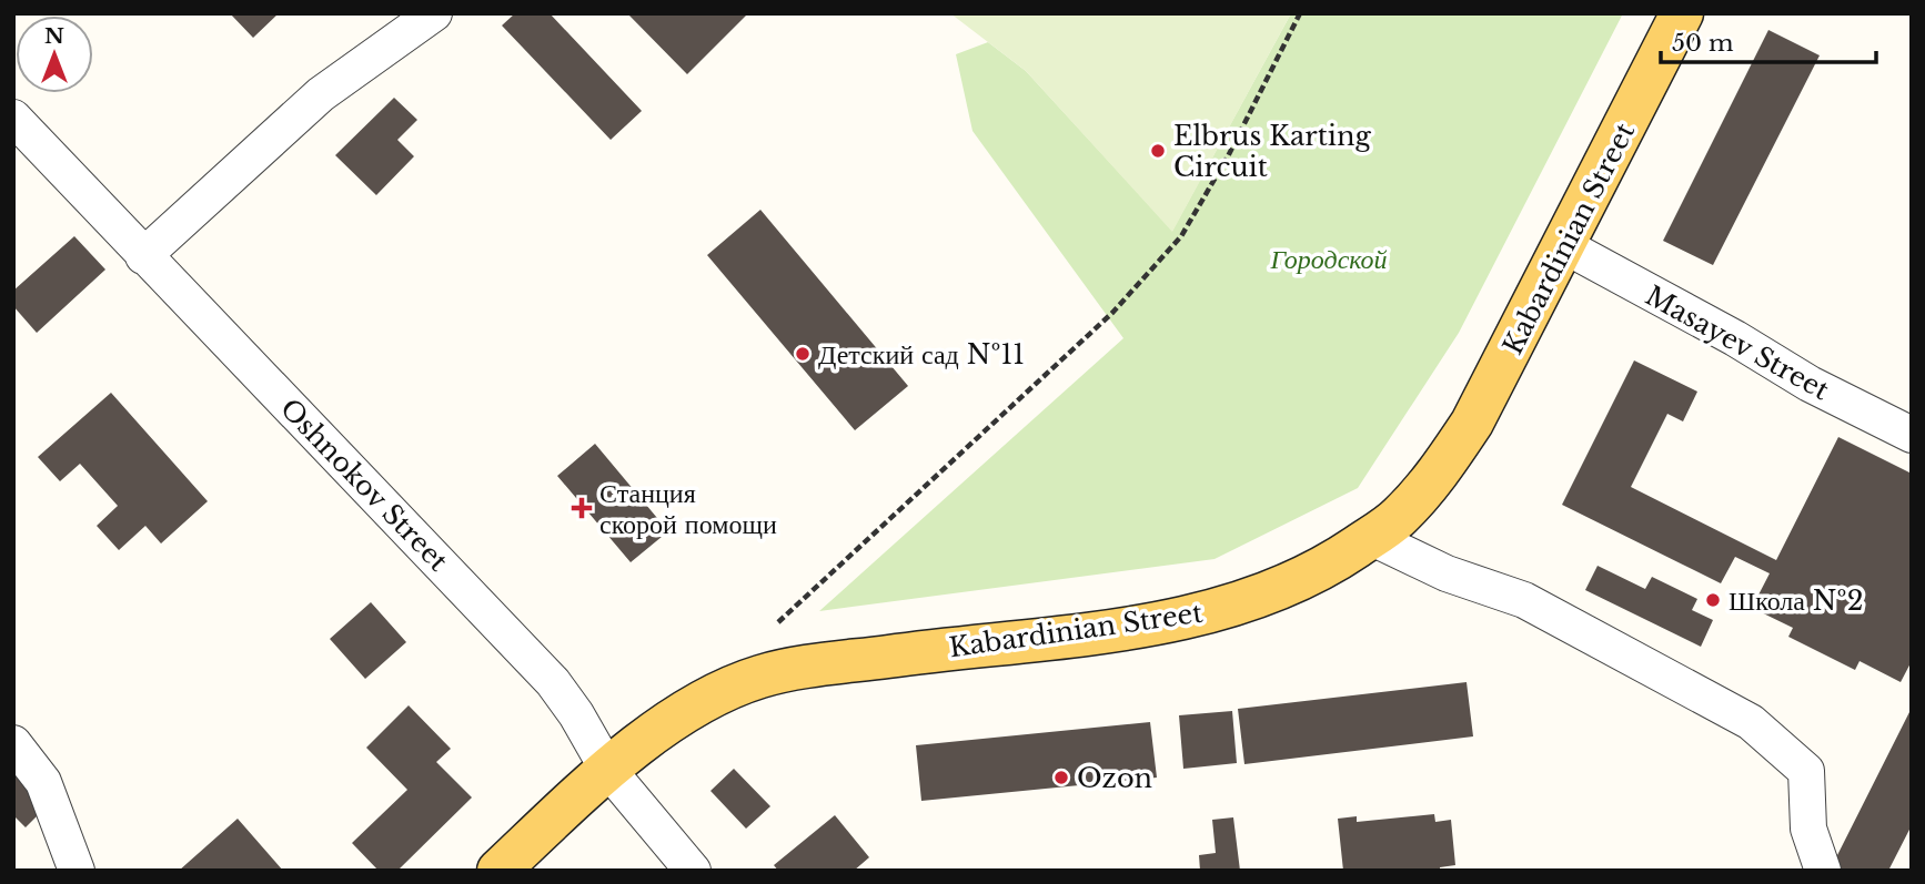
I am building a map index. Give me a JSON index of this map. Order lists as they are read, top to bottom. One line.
{"streets":{"main road":["Kabardinian Street"],"street":["Masayev Street","Oshnokov Street"]},"crossings":[["Kabardinian Street","Masayev Street"],["Kabardinian Street","Oshnokov Street"]],"parks":["Городской"],"places":{"other":["Elbrus Karting Circuit","Детский сад №11","Школа №2","Ozon"],"health":["Станция скорой помощи"]},"scale_bar":"50 m","north":"top"}
